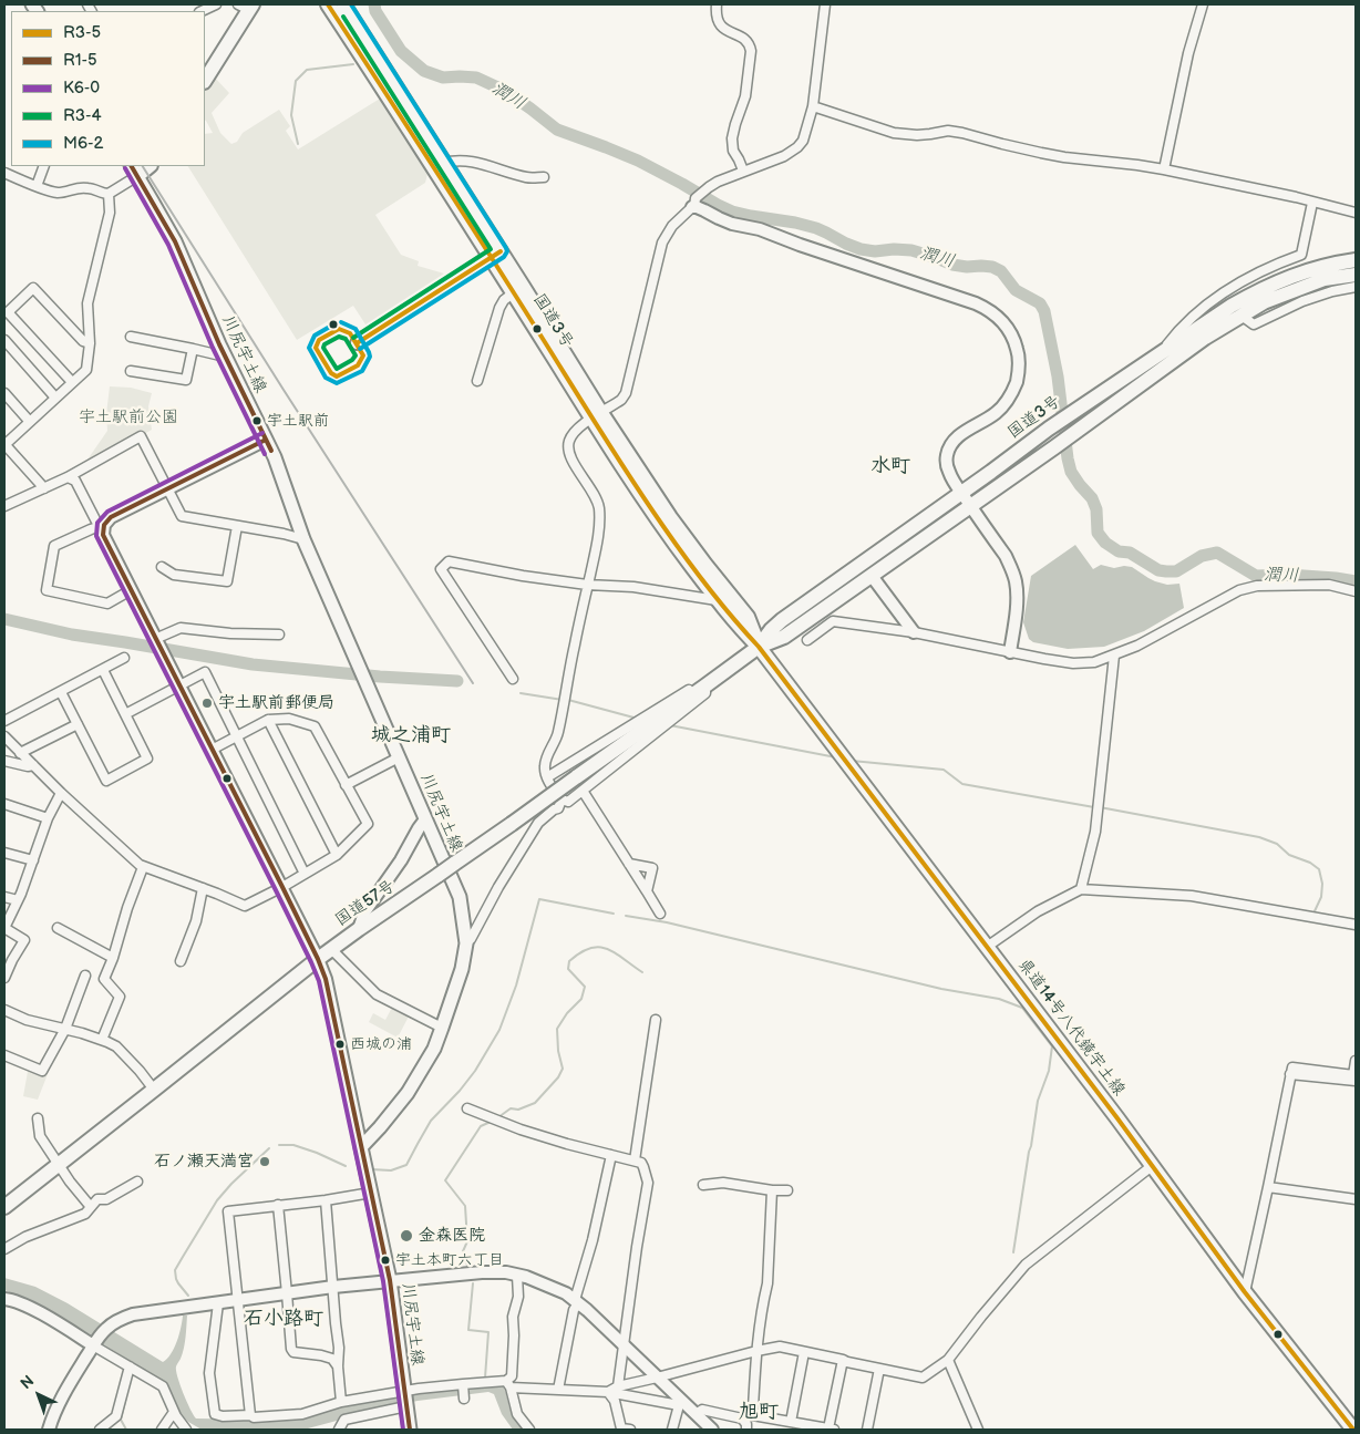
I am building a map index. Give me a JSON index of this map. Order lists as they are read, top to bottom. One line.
{"streets":{"main road":["国道3号","川尻宇土線","国道57号","県道14号八代鏡宇土線"]},"crossings":[["国道3号","国道57号"],["国道3号","県道14号八代鏡宇土線"],["国道57号","県道14号八代鏡宇土線"]],"districts":["水町","城之浦町","石小路町","旭町"],"water":["潤川"],"parks":["宇土駅前公園"],"places":["宇土駅前","宇土駅前郵便局","西城の浦","石ノ瀬天満宮","金森医院","宇土本町六丁目"],"lines":["transit line R3-5","transit line M6-2","transit line R3-4","transit line R1-5","transit line K6-0"],"legend":["R3-5","R1-5","K6-0","R3-4","M6-2"],"north":"top left"}
